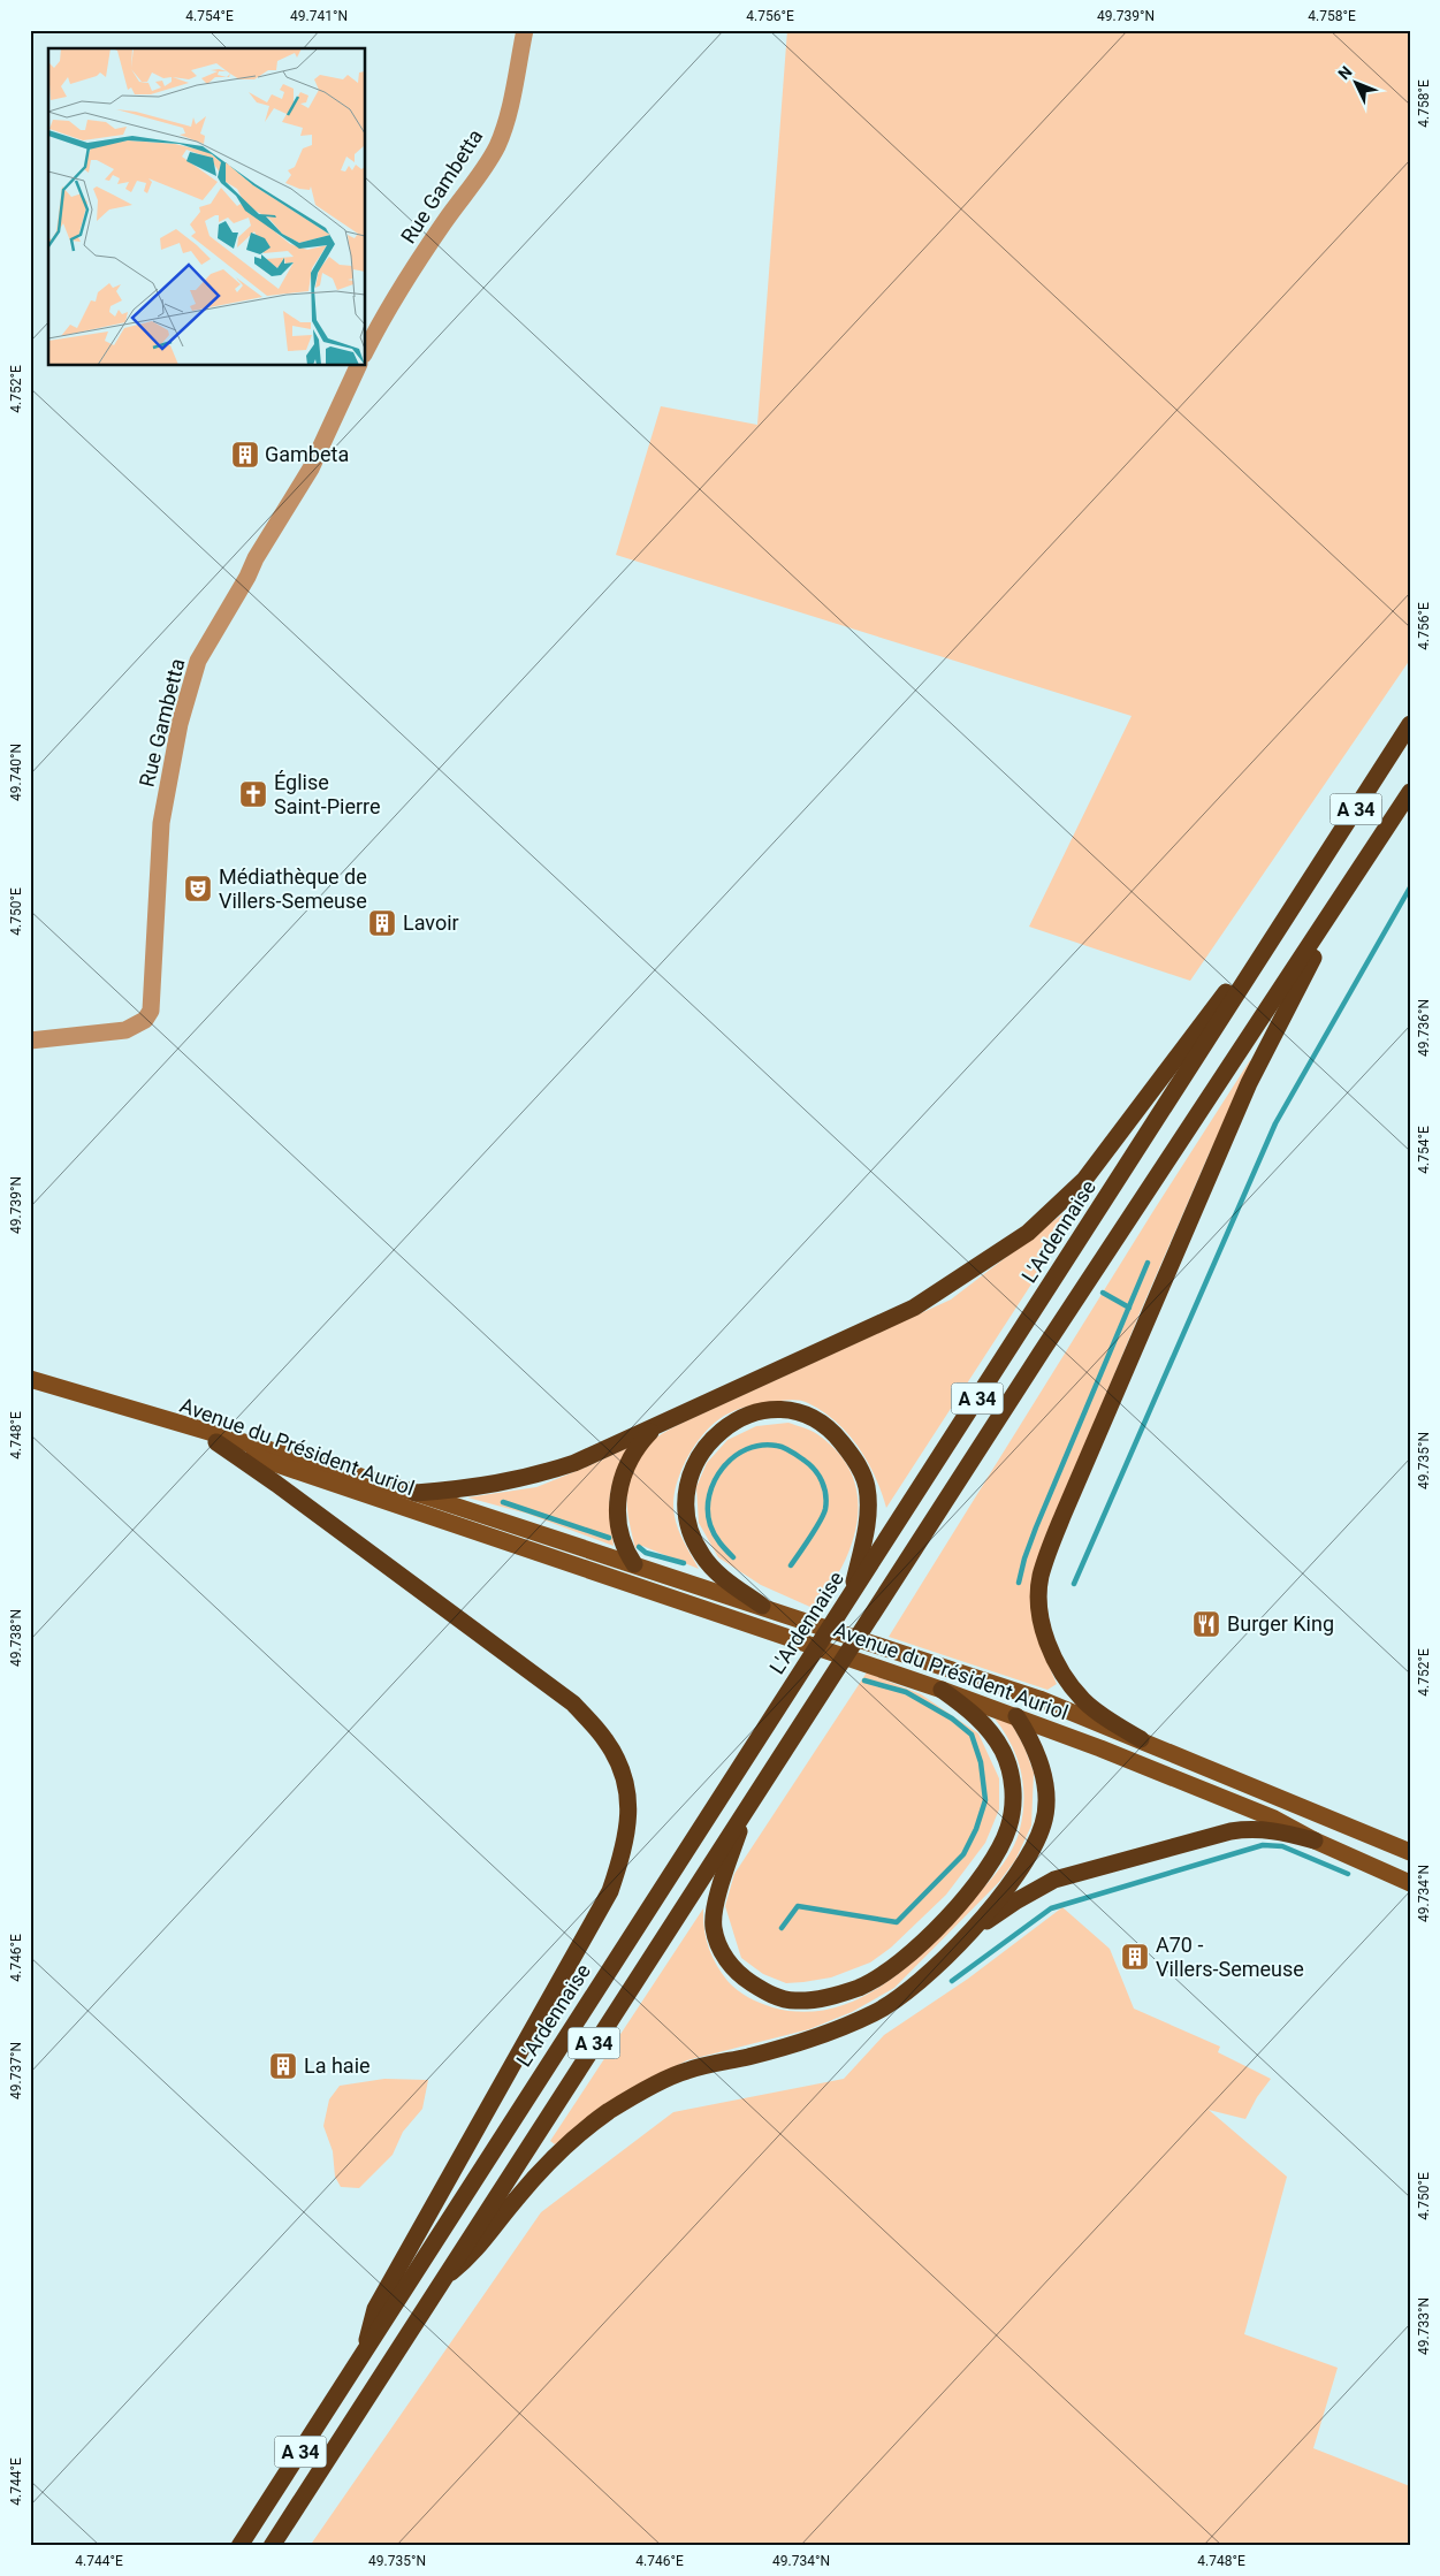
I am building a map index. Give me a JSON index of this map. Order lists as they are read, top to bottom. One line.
{"streets":{"highway":["A 34","L'Ardennaise"],"main road":["Avenue du Président Auriol"],"street":["Rue Gambetta"]},"places":{"building":["Gambeta","Lavoir","A70 - Villers-Semeuse","La haie"],"church":["Église Saint-Pierre"],"theatre":["Médiathèque de Villers-Semeuse"],"restaurant":["Burger King"]},"north":"top left","coordinates":["4.754°E","49.741°N","4.756°E","49.739°N","4.758°E","4.752°E","49.740°N","4.750°E","49.736°N","4.748°E","49.735°N","49.738°N","49.734°N","4.746°E","49.737°N","49.733°N","4.744°E"]}
